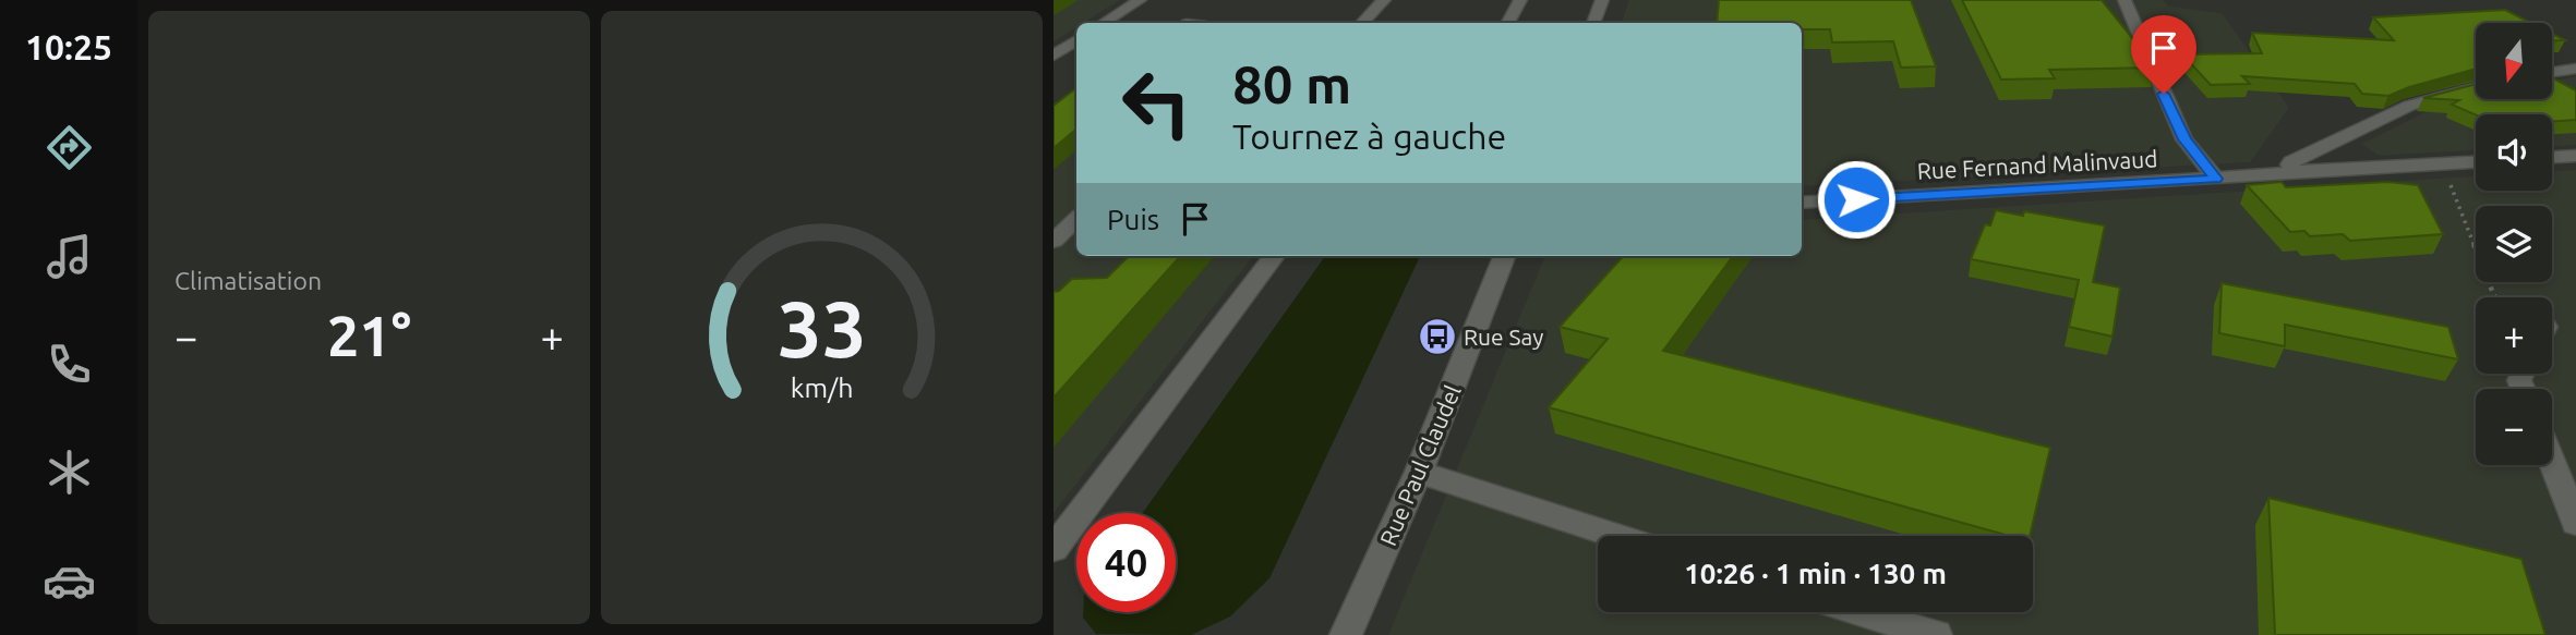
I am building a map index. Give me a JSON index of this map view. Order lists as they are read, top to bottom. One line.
{"streets":{"street":["Rue Fernand Malinvaud","Rue Paul Claudel"]},"places":{"bus stop":["Rue Say"]},"north":"bottom","page":{"tabs":"10:25","tile":"Climatisation","map_buttons":["+","−"],"turn":["80 m","Tournez à gauche"],"then":"Puis","heat":["−","21°","+"],"limit":"40","trip":"10:26 · 1 min · 130 m","gauge":["33","km/h"]}}
